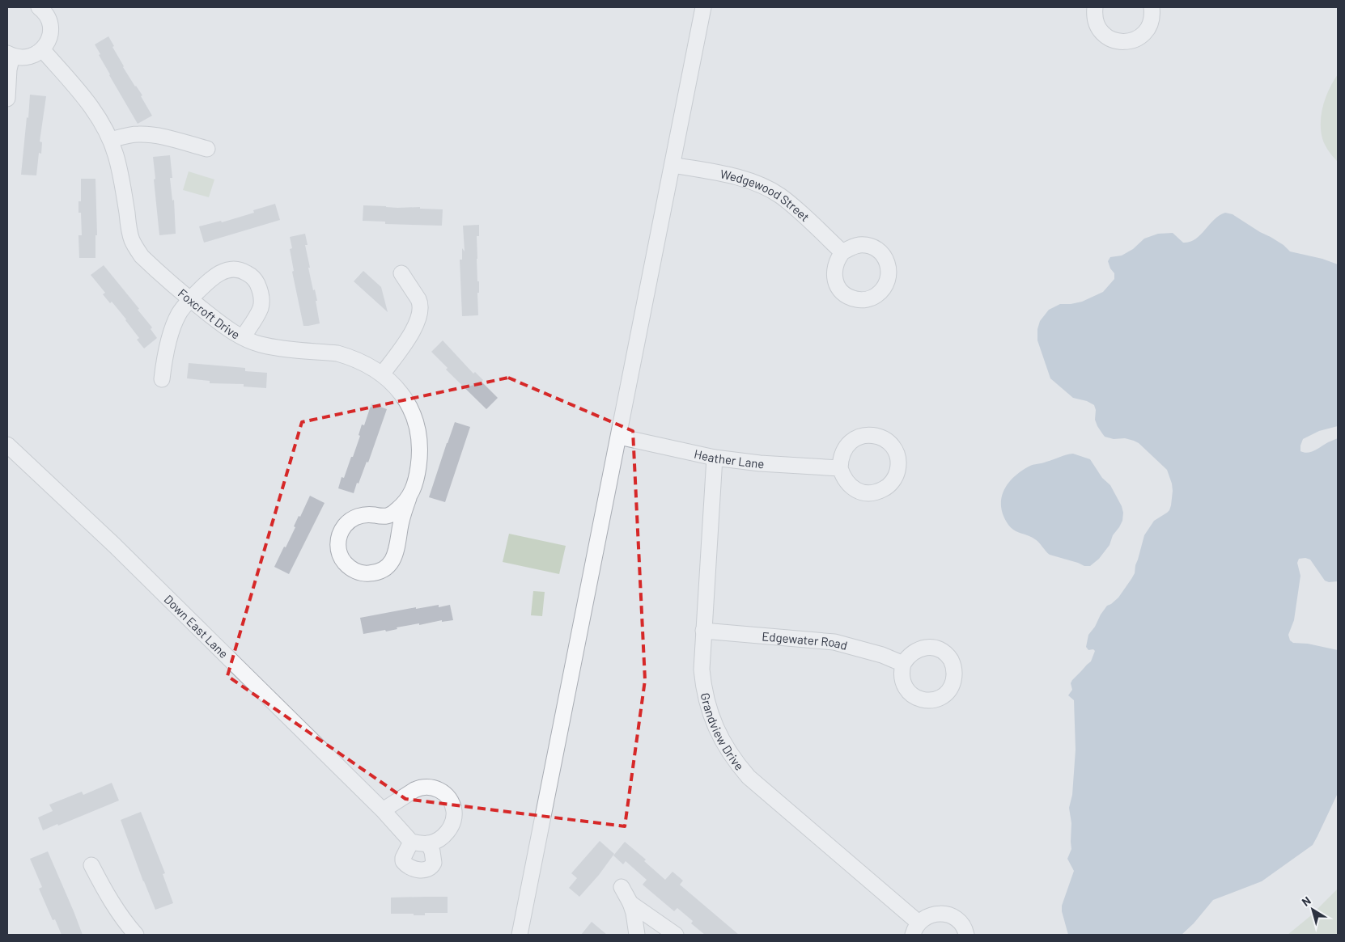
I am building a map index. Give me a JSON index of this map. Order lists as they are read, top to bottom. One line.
{"streets":{"street":["Wedgewood Street","Foxcroft Drive","Heather Lane","Down East Lane","Edgewater Road","Grandview Drive"]},"crossings":[["Heather Lane","Grandview Drive"],["Edgewater Road","Grandview Drive"]],"north":"top left"}
